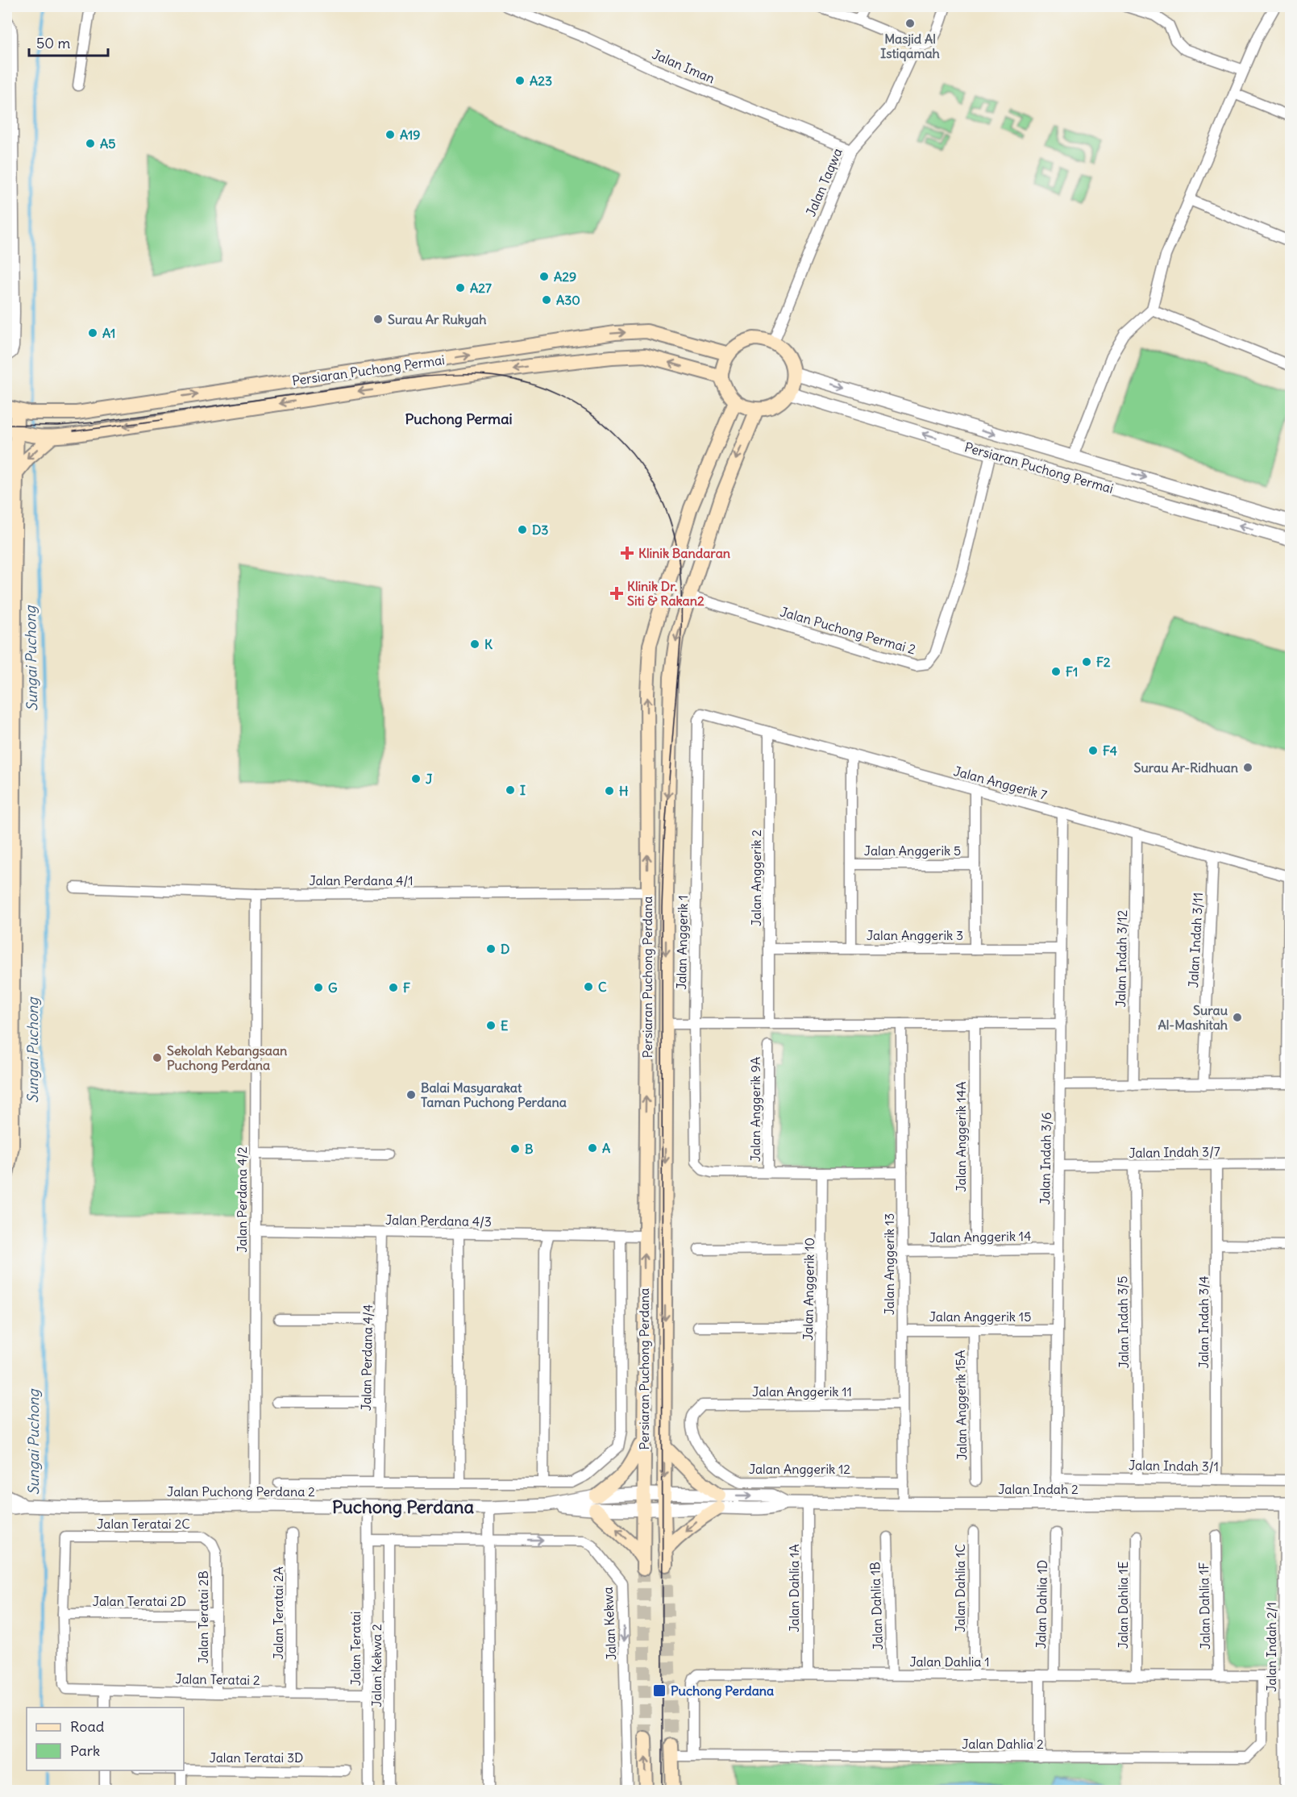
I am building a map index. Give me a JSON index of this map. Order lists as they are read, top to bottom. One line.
{"streets":{"main road":["Persiaran Puchong Permai","Persiaran Puchong Perdana"],"street":["Jalan Iman","Jalan Taqwa","Jalan Puchong Permai 2","Jalan Anggerik 7","Jalan Anggerik 5","Jalan Anggerik 2","Jalan Perdana 4/1","Jalan Anggerik 3","Jalan Indah 3/11","Jalan Anggerik 1","Jalan Indah 3/12","Jalan Anggerik 9A","Jalan Anggerik 14A","Jalan Indah 3/7","Jalan Indah 3/6","Jalan Perdana 4/2","Jalan Perdana 4/3","Jalan Anggerik 14","Jalan Anggerik 13","Jalan Anggerik 10","Jalan Anggerik 15","Jalan Indah 3/5","Jalan Indah 3/4","Jalan Perdana 4/4","Jalan Anggerik 11","Jalan Anggerik 15A","Jalan Indah 3/1","Jalan Anggerik 12","Jalan Indah 2","Jalan Puchong Perdana 2","Jalan Teratai 2C","Jalan Dahlia 1A","Jalan Dahlia 1C","Jalan Teratai 2D","Jalan Dahlia 1D","Jalan Dahlia 1E","Jalan Dahlia 1B","Jalan Dahlia 1F","Jalan Teratai 2A","Jalan Teratai 2B","Jalan Kekwa","Jalan Indah 2/1","Jalan Teratai","Jalan Dahlia 1","Jalan Kekwa 2","Jalan Teratai 2","Jalan Dahlia 2","Jalan Teratai 3D"]},"crossings":[["Jalan Iman","Jalan Taqwa"],["Jalan Taqwa","Persiaran Puchong Permai"],["Jalan Taqwa","Persiaran Puchong Perdana"],["Persiaran Puchong Permai","Jalan Puchong Permai 2"],["Persiaran Puchong Permai","Persiaran Puchong Perdana"],["Jalan Puchong Permai 2","Persiaran Puchong Perdana"],["Jalan Anggerik 7","Jalan Anggerik 2"],["Jalan Anggerik 7","Jalan Indah 3/11"],["Jalan Anggerik 7","Jalan Anggerik 1"],["Jalan Anggerik 7","Jalan Indah 3/12"],["Jalan Anggerik 7","Jalan Indah 3/6"],["Jalan Anggerik 2","Jalan Anggerik 3"],["Jalan Perdana 4/1","Persiaran Puchong Perdana"],["Jalan Perdana 4/1","Jalan Perdana 4/2"],["Jalan Anggerik 3","Jalan Indah 3/6"],["Jalan Anggerik 1","Jalan Anggerik 9A"],["Persiaran Puchong Perdana","Jalan Perdana 4/3"],["Persiaran Puchong Perdana","Jalan Indah 2"],["Persiaran Puchong Perdana","Jalan Puchong Perdana 2"],["Jalan Anggerik 14A","Jalan Anggerik 14"],["Jalan Indah 3/7","Jalan Indah 3/6"],["Jalan Indah 3/7","Jalan Indah 3/5"],["Jalan Indah 3/7","Jalan Indah 3/4"],["Jalan Indah 3/6","Jalan Anggerik 14"],["Jalan Indah 3/6","Jalan Anggerik 15"],["Jalan Indah 3/6","Jalan Indah 3/1"],["Jalan Indah 3/6","Jalan Indah 2"],["Jalan Perdana 4/2","Jalan Perdana 4/3"],["Jalan Perdana 4/2","Jalan Puchong Perdana 2"],["Jalan Perdana 4/3","Jalan Perdana 4/4"],["Jalan Anggerik 14","Jalan Anggerik 13"],["Jalan Anggerik 13","Jalan Anggerik 15"],["Jalan Anggerik 13","Jalan Anggerik 11"],["Jalan Anggerik 13","Jalan Anggerik 12"],["Jalan Anggerik 13","Jalan Indah 2"],["Jalan Anggerik 10","Jalan Anggerik 11"],["Jalan Anggerik 15","Jalan Anggerik 15A"],["Jalan Indah 3/5","Jalan Indah 3/1"],["Jalan Indah 3/4","Jalan Indah 3/1"],["Jalan Anggerik 11","Jalan Anggerik 12"],["Jalan Indah 2","Jalan Puchong Perdana 2"],["Jalan Indah 2","Jalan Dahlia 1A"],["Jalan Indah 2","Jalan Indah 2/1"],["Jalan Puchong Perdana 2","Jalan Teratai"],["Jalan Teratai 2C","Jalan Teratai 2D"],["Jalan Teratai 2C","Jalan Teratai 2B"],["Jalan Teratai 2C","Jalan Teratai 2"],["Jalan Dahlia 1A","Jalan Dahlia 1"],["Jalan Dahlia 1C","Jalan Dahlia 1"],["Jalan Teratai 2D","Jalan Teratai 2B"],["Jalan Teratai 2D","Jalan Teratai 2"],["Jalan Dahlia 1D","Jalan Dahlia 1"],["Jalan Dahlia 1E","Jalan Dahlia 1"],["Jalan Dahlia 1B","Jalan Dahlia 1"],["Jalan Dahlia 1F","Jalan Dahlia 1"],["Jalan Teratai 2A","Jalan Teratai 2"],["Jalan Teratai 2B","Jalan Teratai 2"],["Jalan Kekwa","Jalan Teratai"],["Jalan Kekwa","Jalan Kekwa 2"],["Jalan Indah 2/1","Jalan Dahlia 1"],["Jalan Teratai","Jalan Teratai 2"],["Jalan Dahlia 1","Jalan Dahlia 2"]],"districts":["Puchong Permai","Puchong Perdana"],"water":["Sungai Puchong"],"places":{"other":["Masjid Al Istiqamah","A23","A19","A5","A29","A27","A30","Surau Ar Rukyah","A1","D3","K","F2","F1","F4","Surau Ar-Ridhuan","J","I","H","D","C","G","F","Surau Al-Mashitah","E","Sekolah Kebangsaan Puchong Perdana","Balai Masyarakat Taman Puchong Perdana","A","B"],"health":["Klinik Bandaran","Klinik Dr. Siti & Rakan2"],"transit":["Puchong Perdana"]},"legend":["Road","Park"],"scale_bar":"50 m"}
